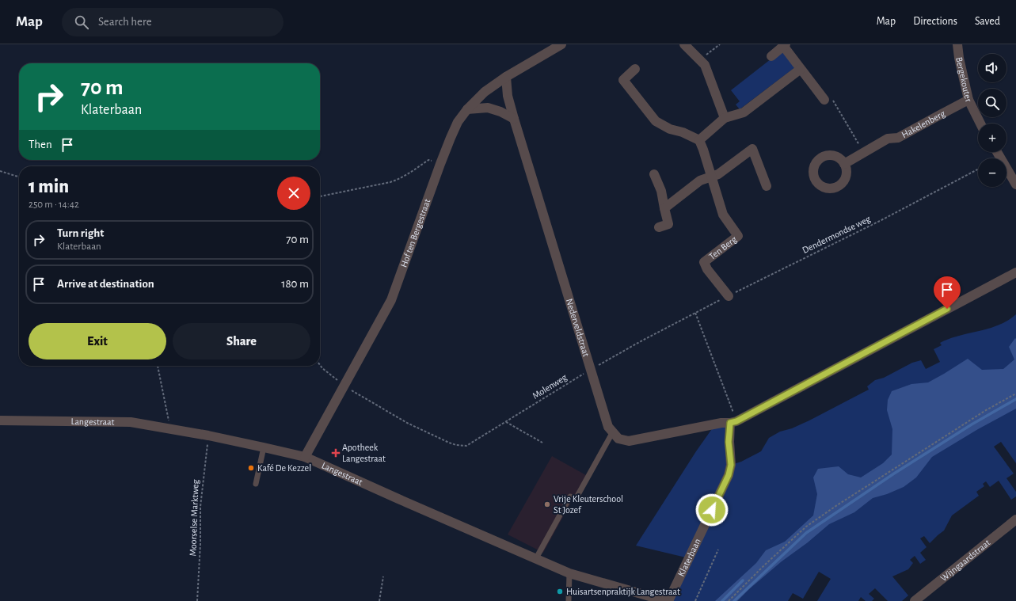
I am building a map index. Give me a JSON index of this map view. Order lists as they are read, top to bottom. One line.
{"streets":{"street":["Bergekouter","Hakelenberg","Hof ten Bergestraat","Ten Berg","Nederveldstraat","Langestraat","Klaterbaan","Wijngaardstraat"],"path":["Dendermondse weg","Molenweg","Moorselse Marktweg"]},"crossings":[["Bergekouter","Hakelenberg"],["Hof ten Bergestraat","Nederveldstraat"],["Hof ten Bergestraat","Molenweg"],["Hof ten Bergestraat","Langestraat"],["Dendermondse weg","Ten Berg"],["Dendermondse weg","Molenweg"],["Nederveldstraat","Molenweg"],["Langestraat","Moorselse Marktweg"]],"places":{"health":["Apotheek Langestraat"],"other":["Kafé De Kezzel","Vrije Kleuterschool St Jozef","Huisartsenpraktijk Langestraat"]},"page":{"header":"Map","search":"Search here","nav":["Map","Directions","Saved"],"map_buttons":["+","−"],"turn":["70 m","Klaterbaan"],"then":"Then","heading":["1 min","250 m · 14:42"],"list":[{"name":"Turn right","note":"Klaterbaan","value":"70 m"},{"name":"Arrive at destination","value":"180 m"}],"buttons":["Exit","Share"]}}
